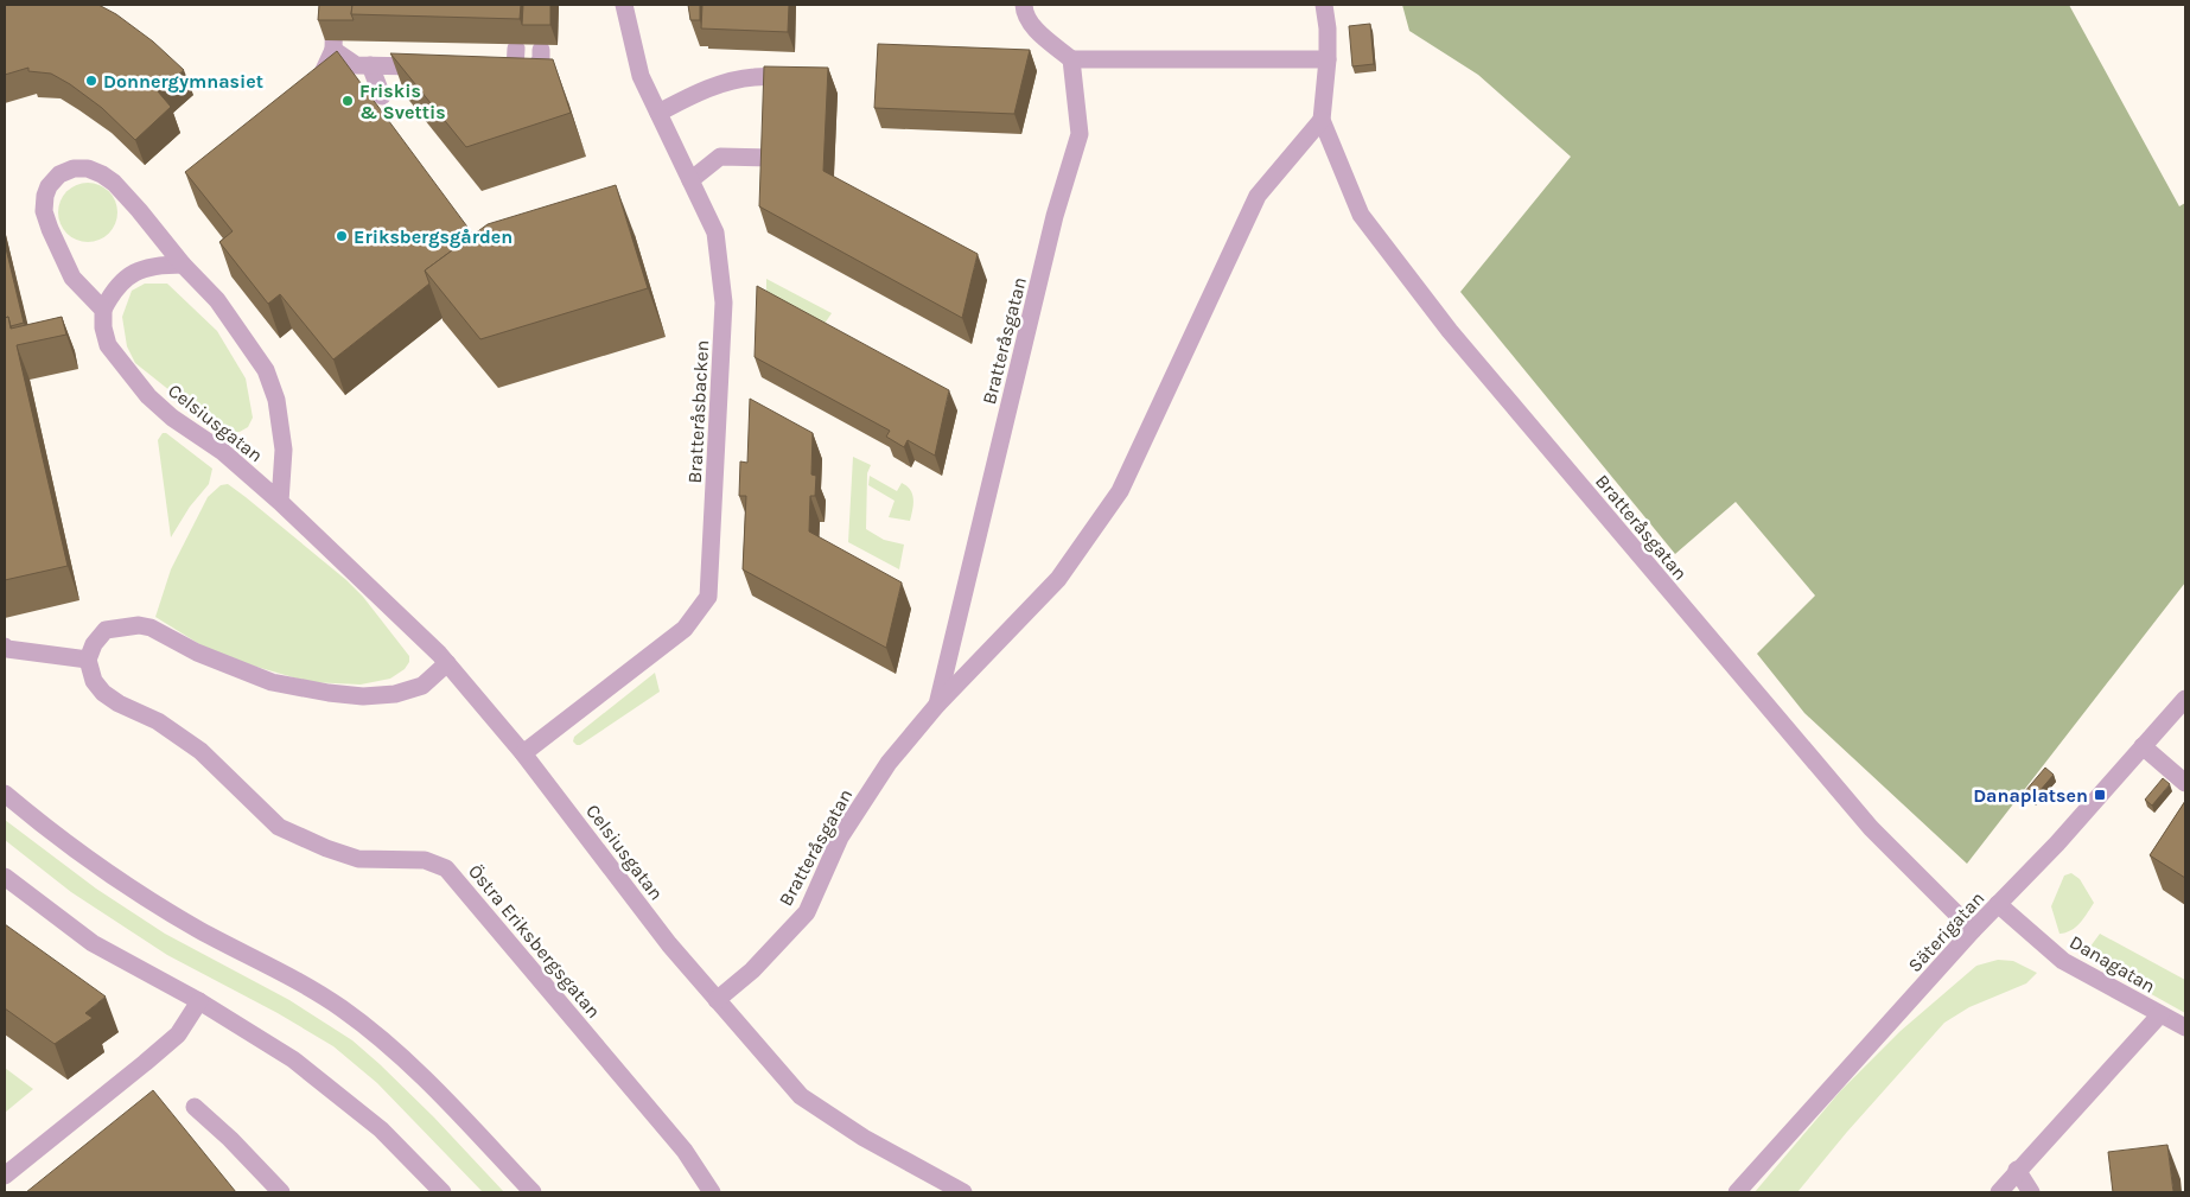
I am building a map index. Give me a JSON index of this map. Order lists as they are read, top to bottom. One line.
{"streets":{"street":["Bratteråsgatan","Bratteråsbacken","Celsiusgatan","Säterigatan","Östra Eriksbergsgatan","Danagatan"]},"crossings":[["Bratteråsgatan","Celsiusgatan"],["Bratteråsgatan","Säterigatan"],["Bratteråsbacken","Celsiusgatan"],["Säterigatan","Danagatan"]],"places":{"other":["Donnergymnasiet","Friskis & Svettis","Eriksbergsgården"],"transit":["Danaplatsen"]}}
